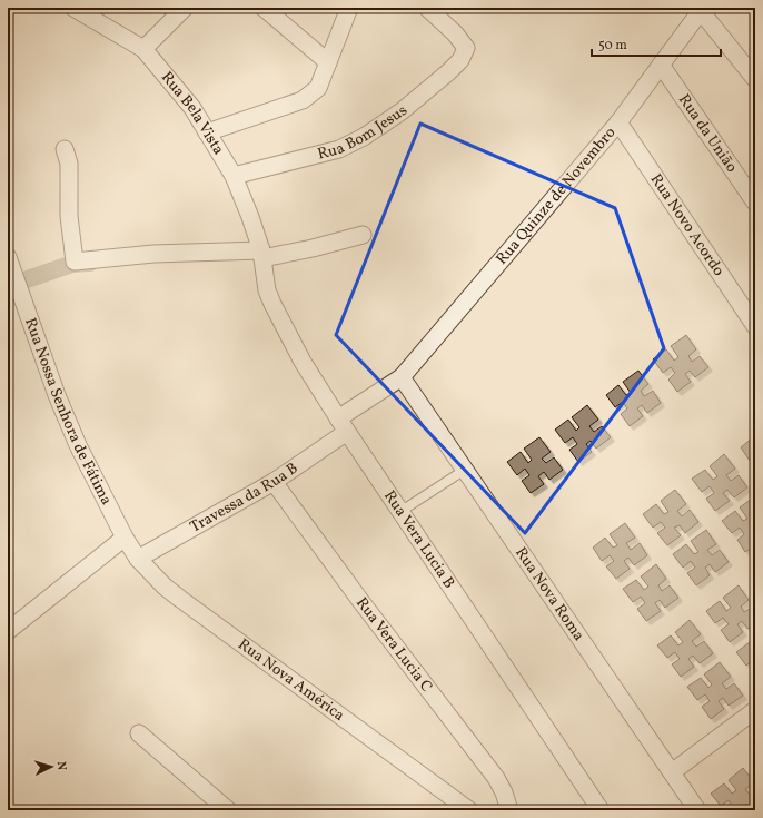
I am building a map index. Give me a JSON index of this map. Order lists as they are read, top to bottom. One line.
{"streets":{"street":["Rua Bela Vista","Rua Bom Jesus","Rua da União","Rua Quinze de Novembro","Rua Novo Acordo","Rua Nossa Senhora de Fátima","Travessa da Rua B","Rua Vera Lucia B","Rua Nova Roma","Rua Vera Lucia C","Rua Nova América"]},"crossings":[["Rua Bela Vista","Rua Bom Jesus"],["Rua Bela Vista","Rua Vera Lucia B"],["Rua da União","Rua Quinze de Novembro"],["Rua Quinze de Novembro","Rua Novo Acordo"],["Rua Quinze de Novembro","Travessa da Rua B"],["Rua Quinze de Novembro","Rua Vera Lucia B"],["Rua Quinze de Novembro","Rua Nova Roma"],["Rua Nossa Senhora de Fátima","Rua Nova América"],["Travessa da Rua B","Rua Vera Lucia B"],["Travessa da Rua B","Rua Vera Lucia C"],["Travessa da Rua B","Rua Nova América"]],"scale_bar":"50 m","north":"right"}
